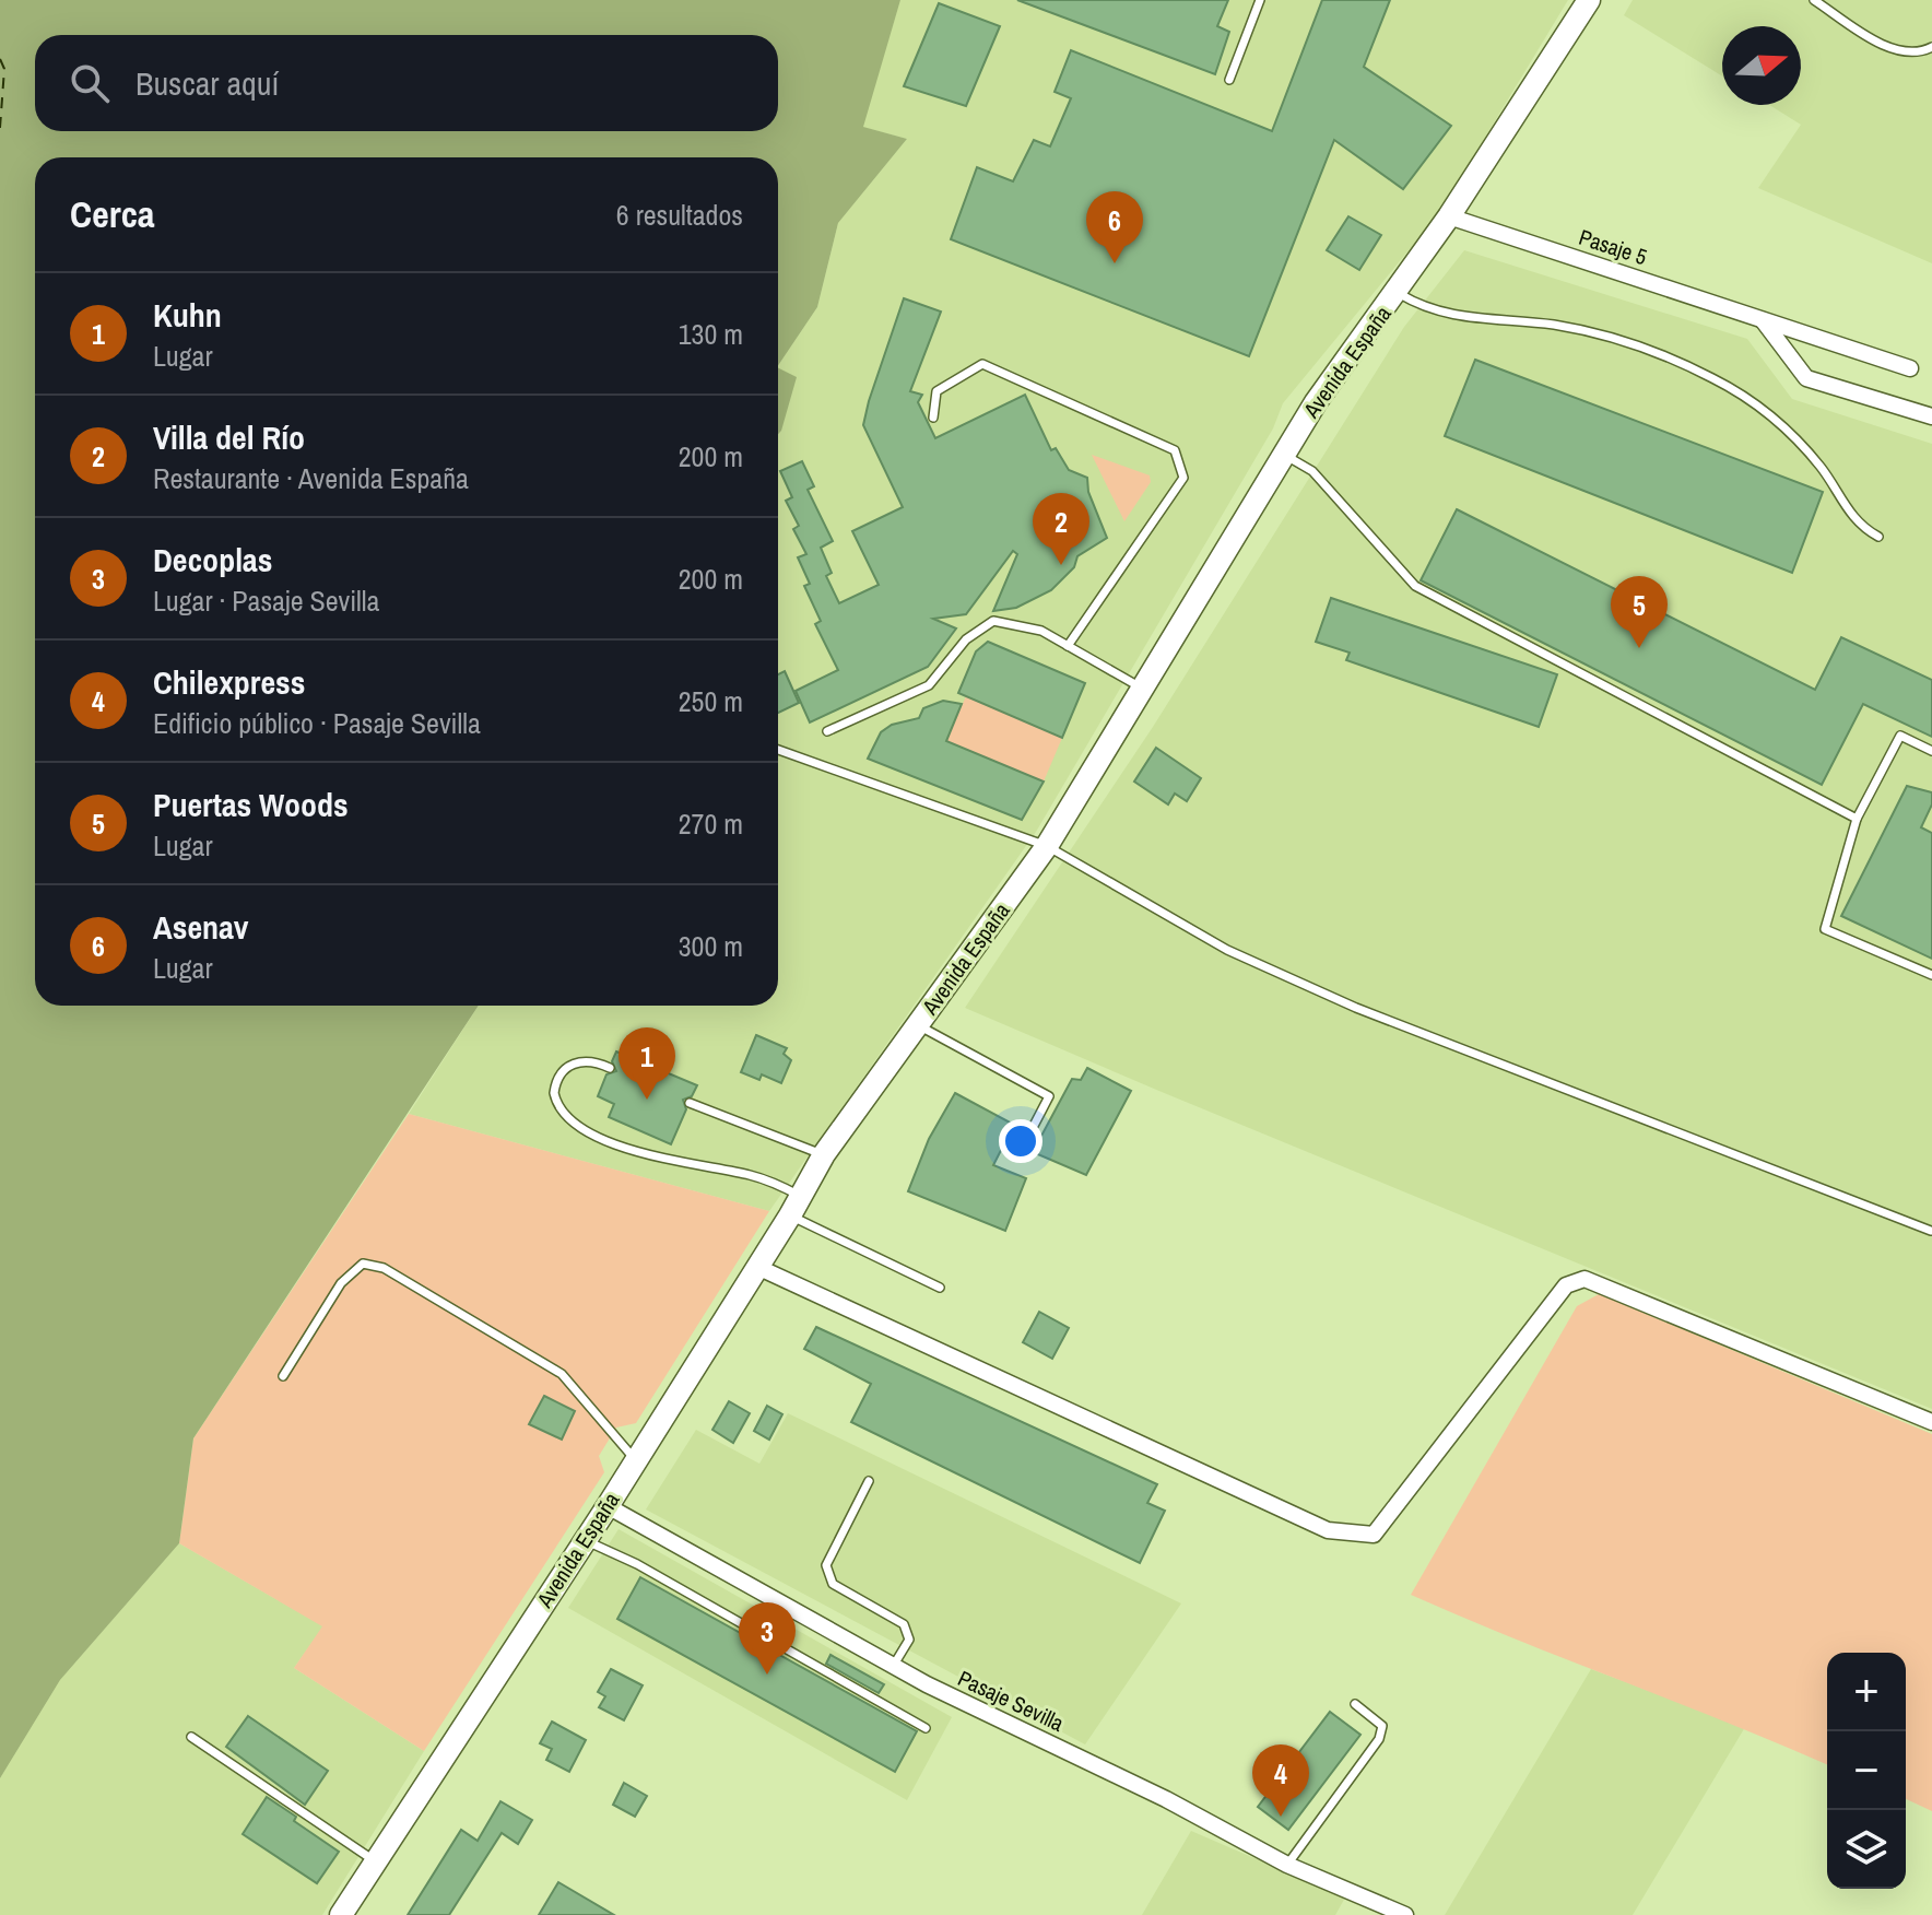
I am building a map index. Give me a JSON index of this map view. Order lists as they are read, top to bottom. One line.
{"streets":{"main road":["Avenida España"],"street":["Pasaje 5","Pasaje Sevilla"]},"crossings":[["Pasaje 5","Avenida España"],["Avenida España","Pasaje Sevilla"]],"north":"right","page":{"search":"Buscar aquí","heading":["Cerca","6 resultados"],"pins":["6","2","5","1","3","4"],"list":[{"mark":"1","name":"Kuhn","note":"Lugar","value":"130 m"},{"mark":"2","name":"Villa del Río","note":"Restaurante · Avenida España","value":"200 m"},{"mark":"3","name":"Decoplas","note":"Lugar · Pasaje Sevilla","value":"200 m"},{"mark":"4","name":"Chilexpress","note":"Edificio público · Pasaje Sevilla","value":"250 m"},{"mark":"5","name":"Puertas Woods","note":"Lugar","value":"270 m"},{"mark":"6","name":"Asenav","note":"Lugar","value":"300 m"}],"map_buttons":["+","−"]}}
